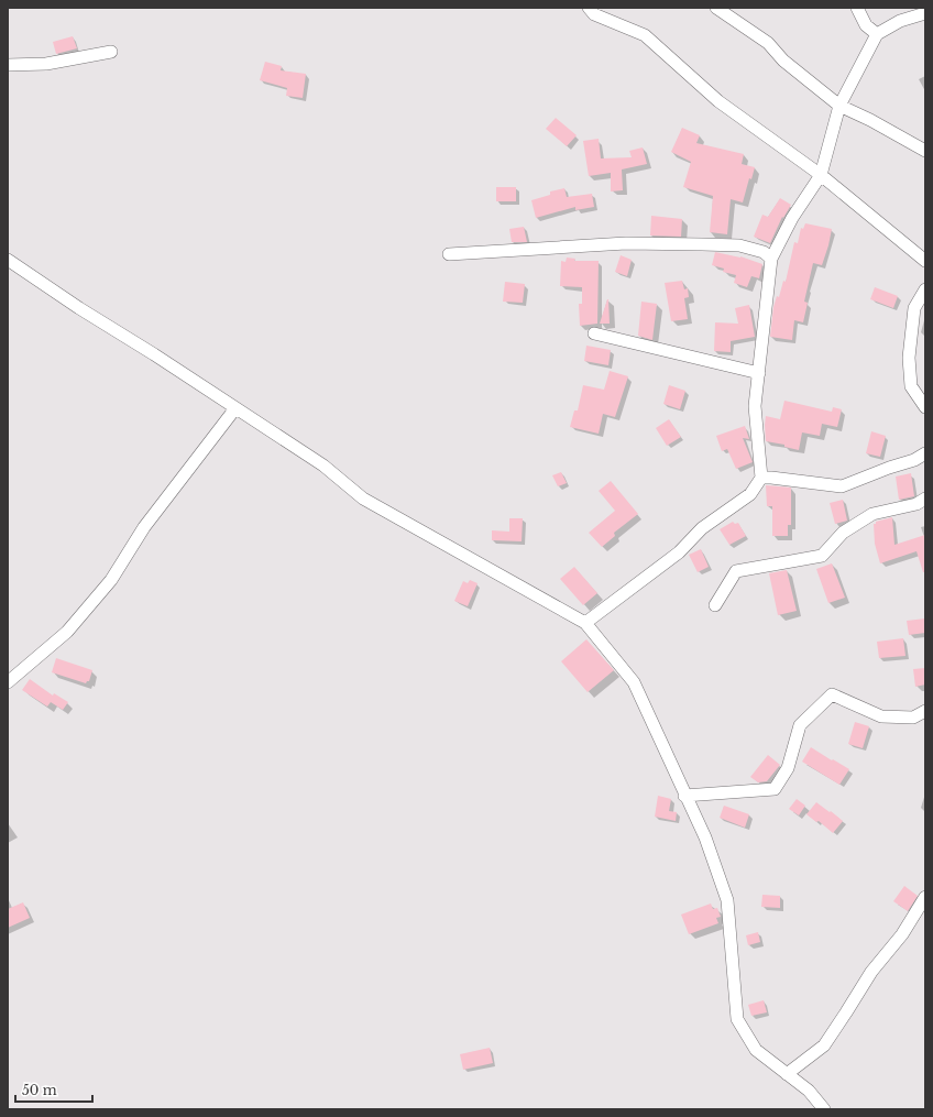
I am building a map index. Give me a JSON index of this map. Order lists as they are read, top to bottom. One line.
{"scale_bar":"50 m"}
